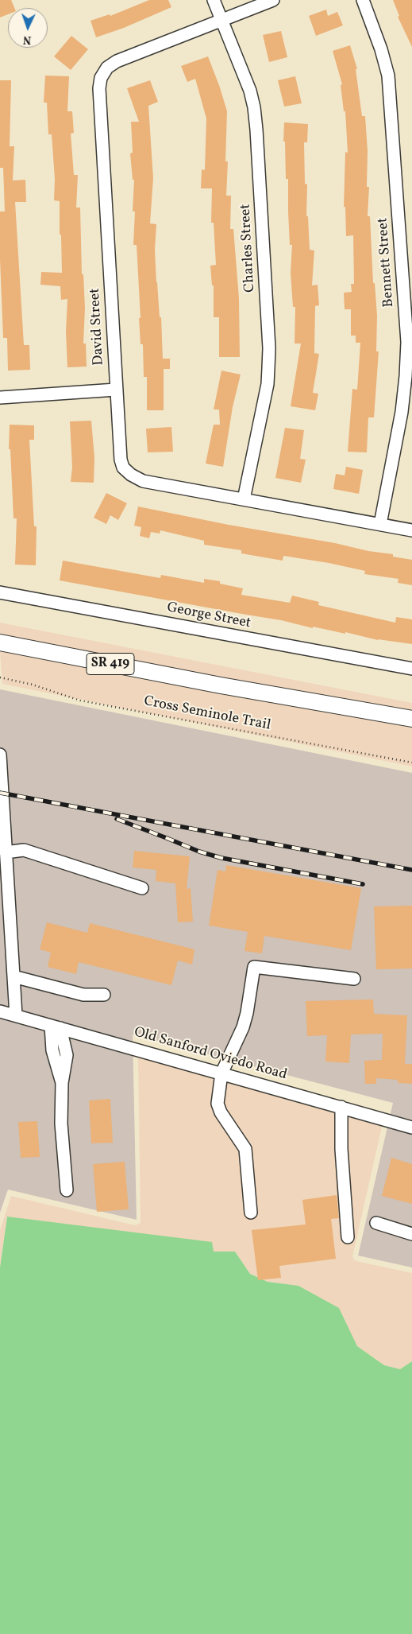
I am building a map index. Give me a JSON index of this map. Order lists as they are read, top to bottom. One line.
{"streets":{"main road":["SR 419"],"street":["Charles Street","Bennett Street","David Street","George Street","Old Sanford Oviedo Road"],"path":["Cross Seminole Trail"]},"crossings":[["Charles Street","David Street"],["Bennett Street","David Street"]],"north":"bottom"}
